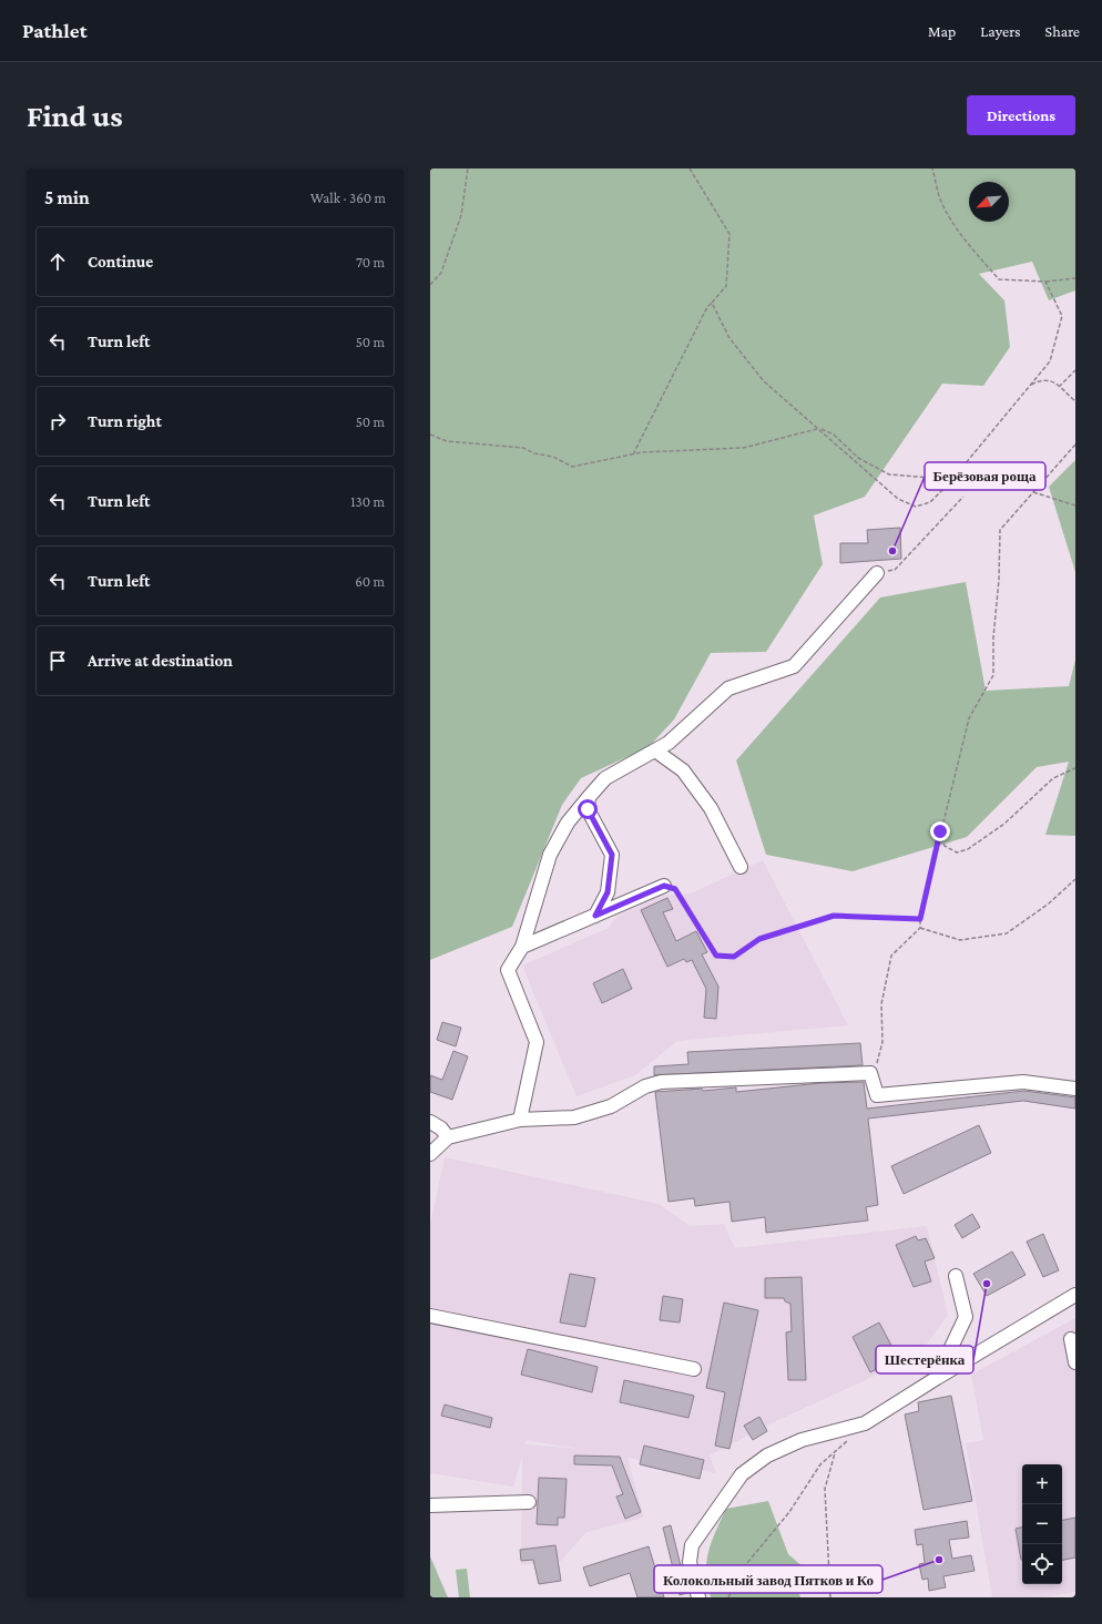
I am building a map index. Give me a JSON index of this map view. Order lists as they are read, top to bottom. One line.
{"places":["Берёзовая роща","Шестерёнка","Колокольный завод Пятков и Ко"],"north":"bottom left","page":{"header":"Pathlet","nav":["Map","Layers","Share"],"buttons":"Directions","title":"Find us","heading":["5 min","Walk · 360 m"],"list":[["Continue","70 m"],["Turn left","50 m"],["Turn right","50 m"],["Turn left","130 m"],["Turn left","60 m"],"Arrive at destination"],"map_buttons":["+","−"]}}
